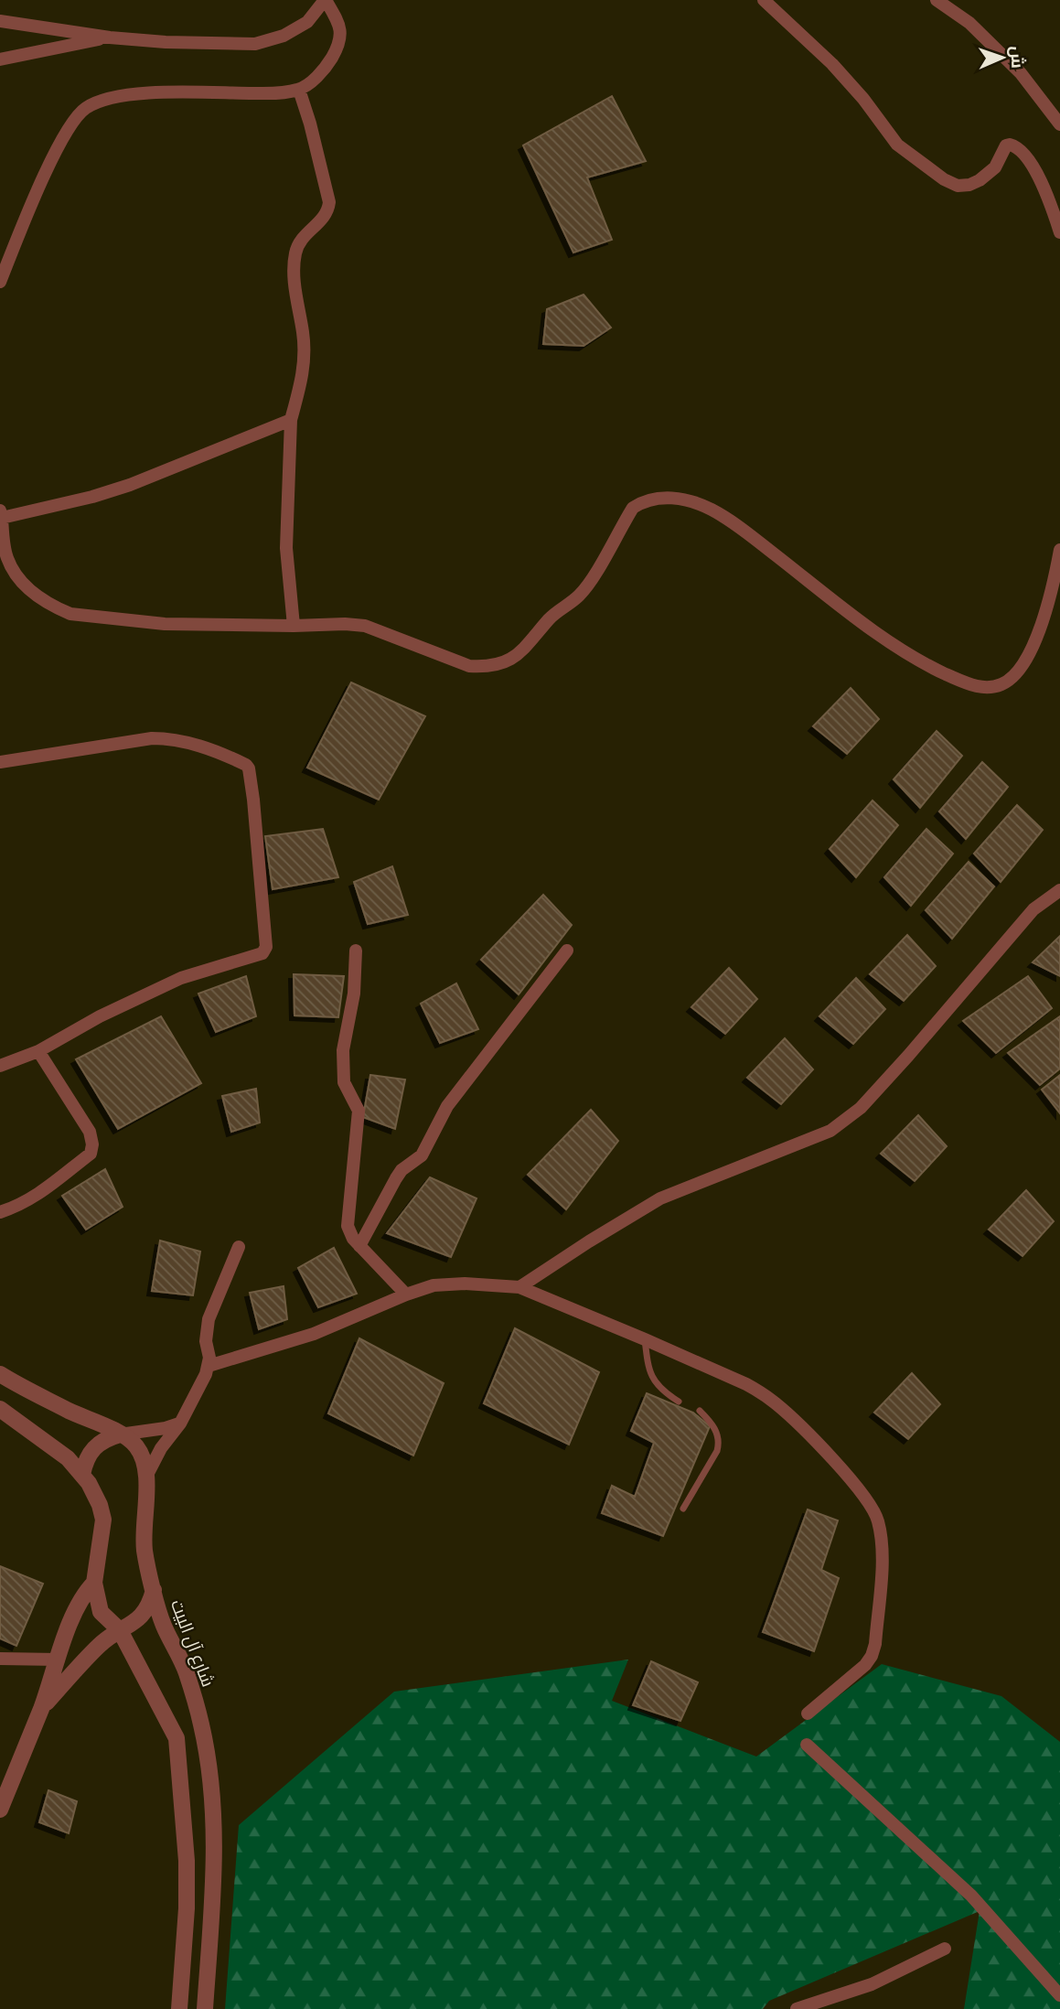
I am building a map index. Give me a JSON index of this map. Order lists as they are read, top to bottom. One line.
{"streets":{"street":["شارع آل البيت"]},"north":"right"}
